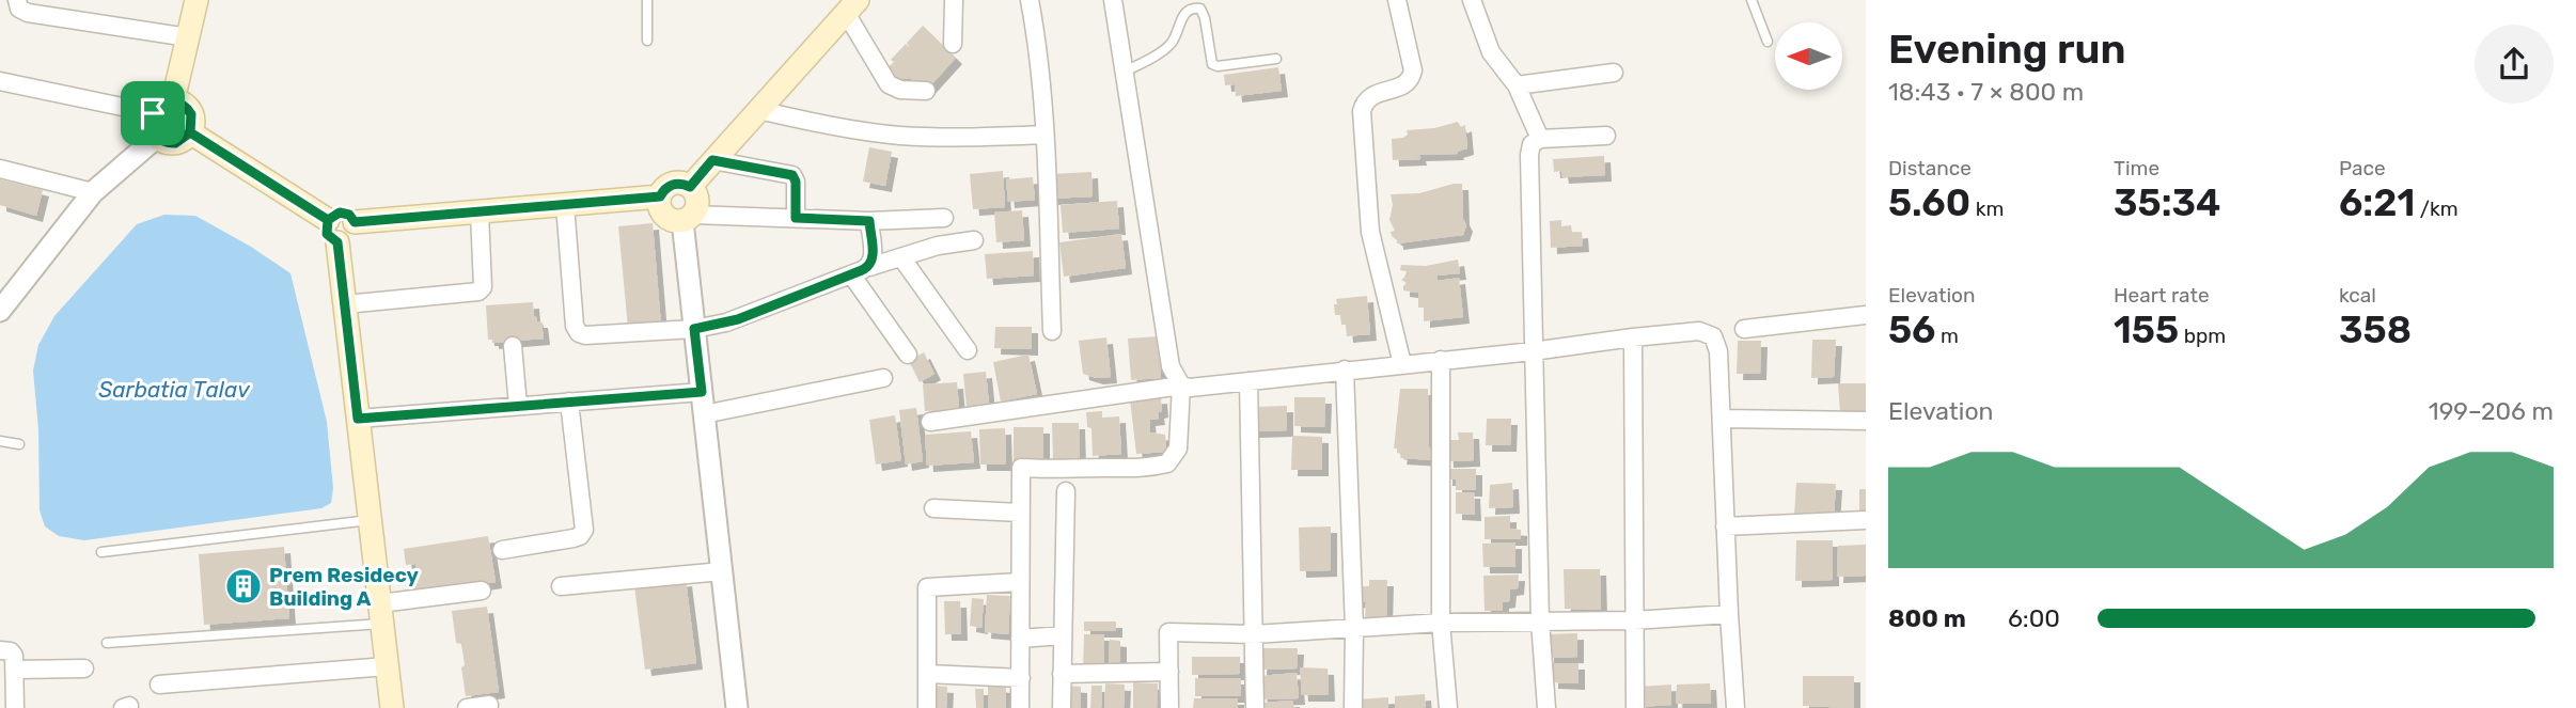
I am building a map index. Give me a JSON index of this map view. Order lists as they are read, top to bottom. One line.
{"water":["Sarbatia Talav"],"places":{"building":["Prem Residecy Building A"]},"north":"left","page":{"heading":["Evening run","18:43 · 7 × 800 m"],"stats":[["Distance","5.60 km"],["Time","35:34"],["Pace","6:21 /km"],["Elevation","56 m"],["Heart rate","155 bpm"],["kcal","358"]],"chart":["Elevation","199–206 m"],"list":[{"name":"800 m","note":"6:00"}]}}
